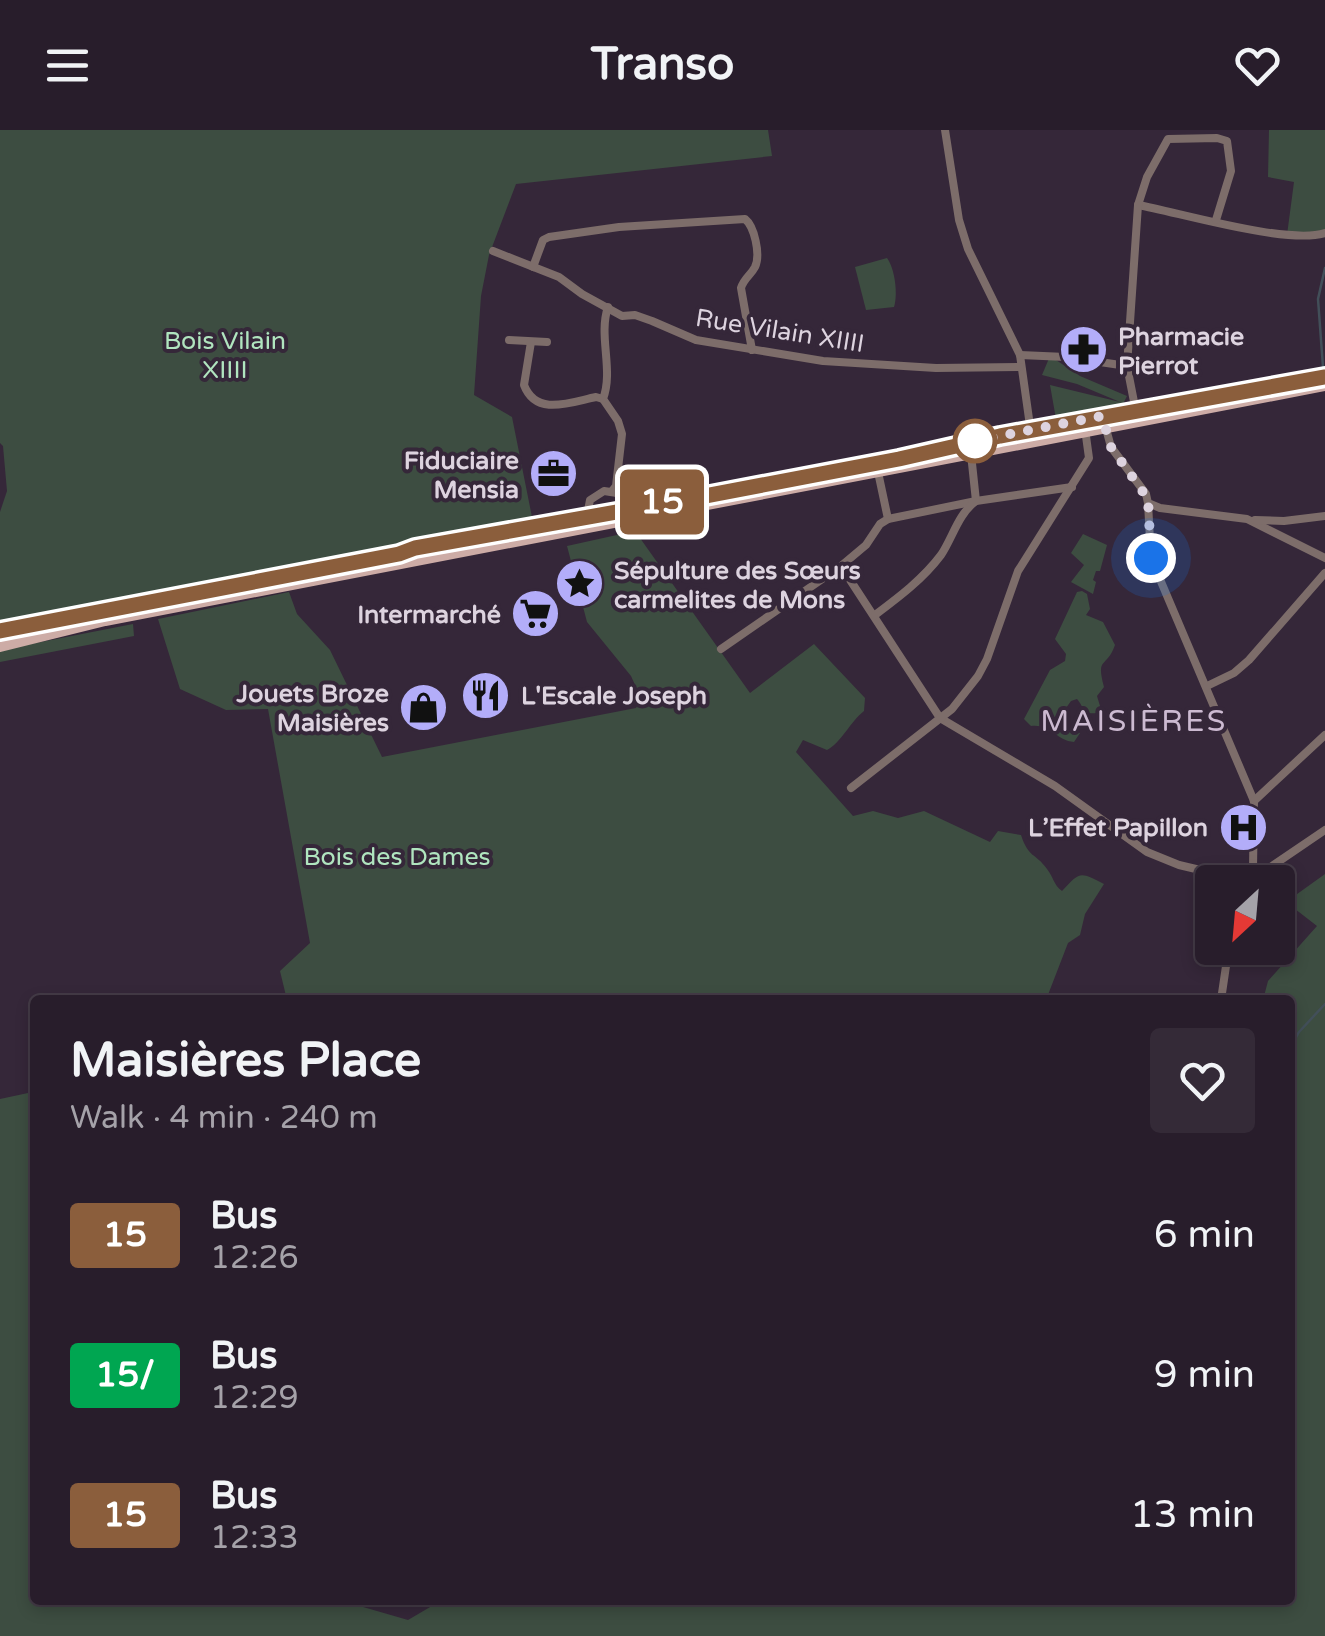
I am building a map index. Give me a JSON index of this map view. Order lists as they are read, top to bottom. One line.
{"streets":{"street":["Rue Vilain XIIII"]},"districts":["MAISIÈRES"],"parks":["Bois Vilain XIIII","Bois des Dames"],"places":{"pharmacy":["Pharmacie Pierrot"],"office":["Fiduciaire Mensia"],"place":["Sépulture des Sœurs carmelites de Mons"],"supermarket":["Intermarché"],"restaurant":["L'Escale Joseph"],"shop":["Jouets Broze Maisières"],"hospital":["L’Effet Papillon"]},"lines":["bus line 15"],"north":"bottom left","page":{"header":"Transo","on_map":"15","heading":["Maisières Place","Walk · 4 min · 240 m"],"list":[{"mark":"15","name":"Bus","note":"12:26","value":"6 min"},{"mark":"15/","name":"Bus","note":"12:29","value":"9 min"},{"mark":"15","name":"Bus","note":"12:33","value":"13 min"}]}}
